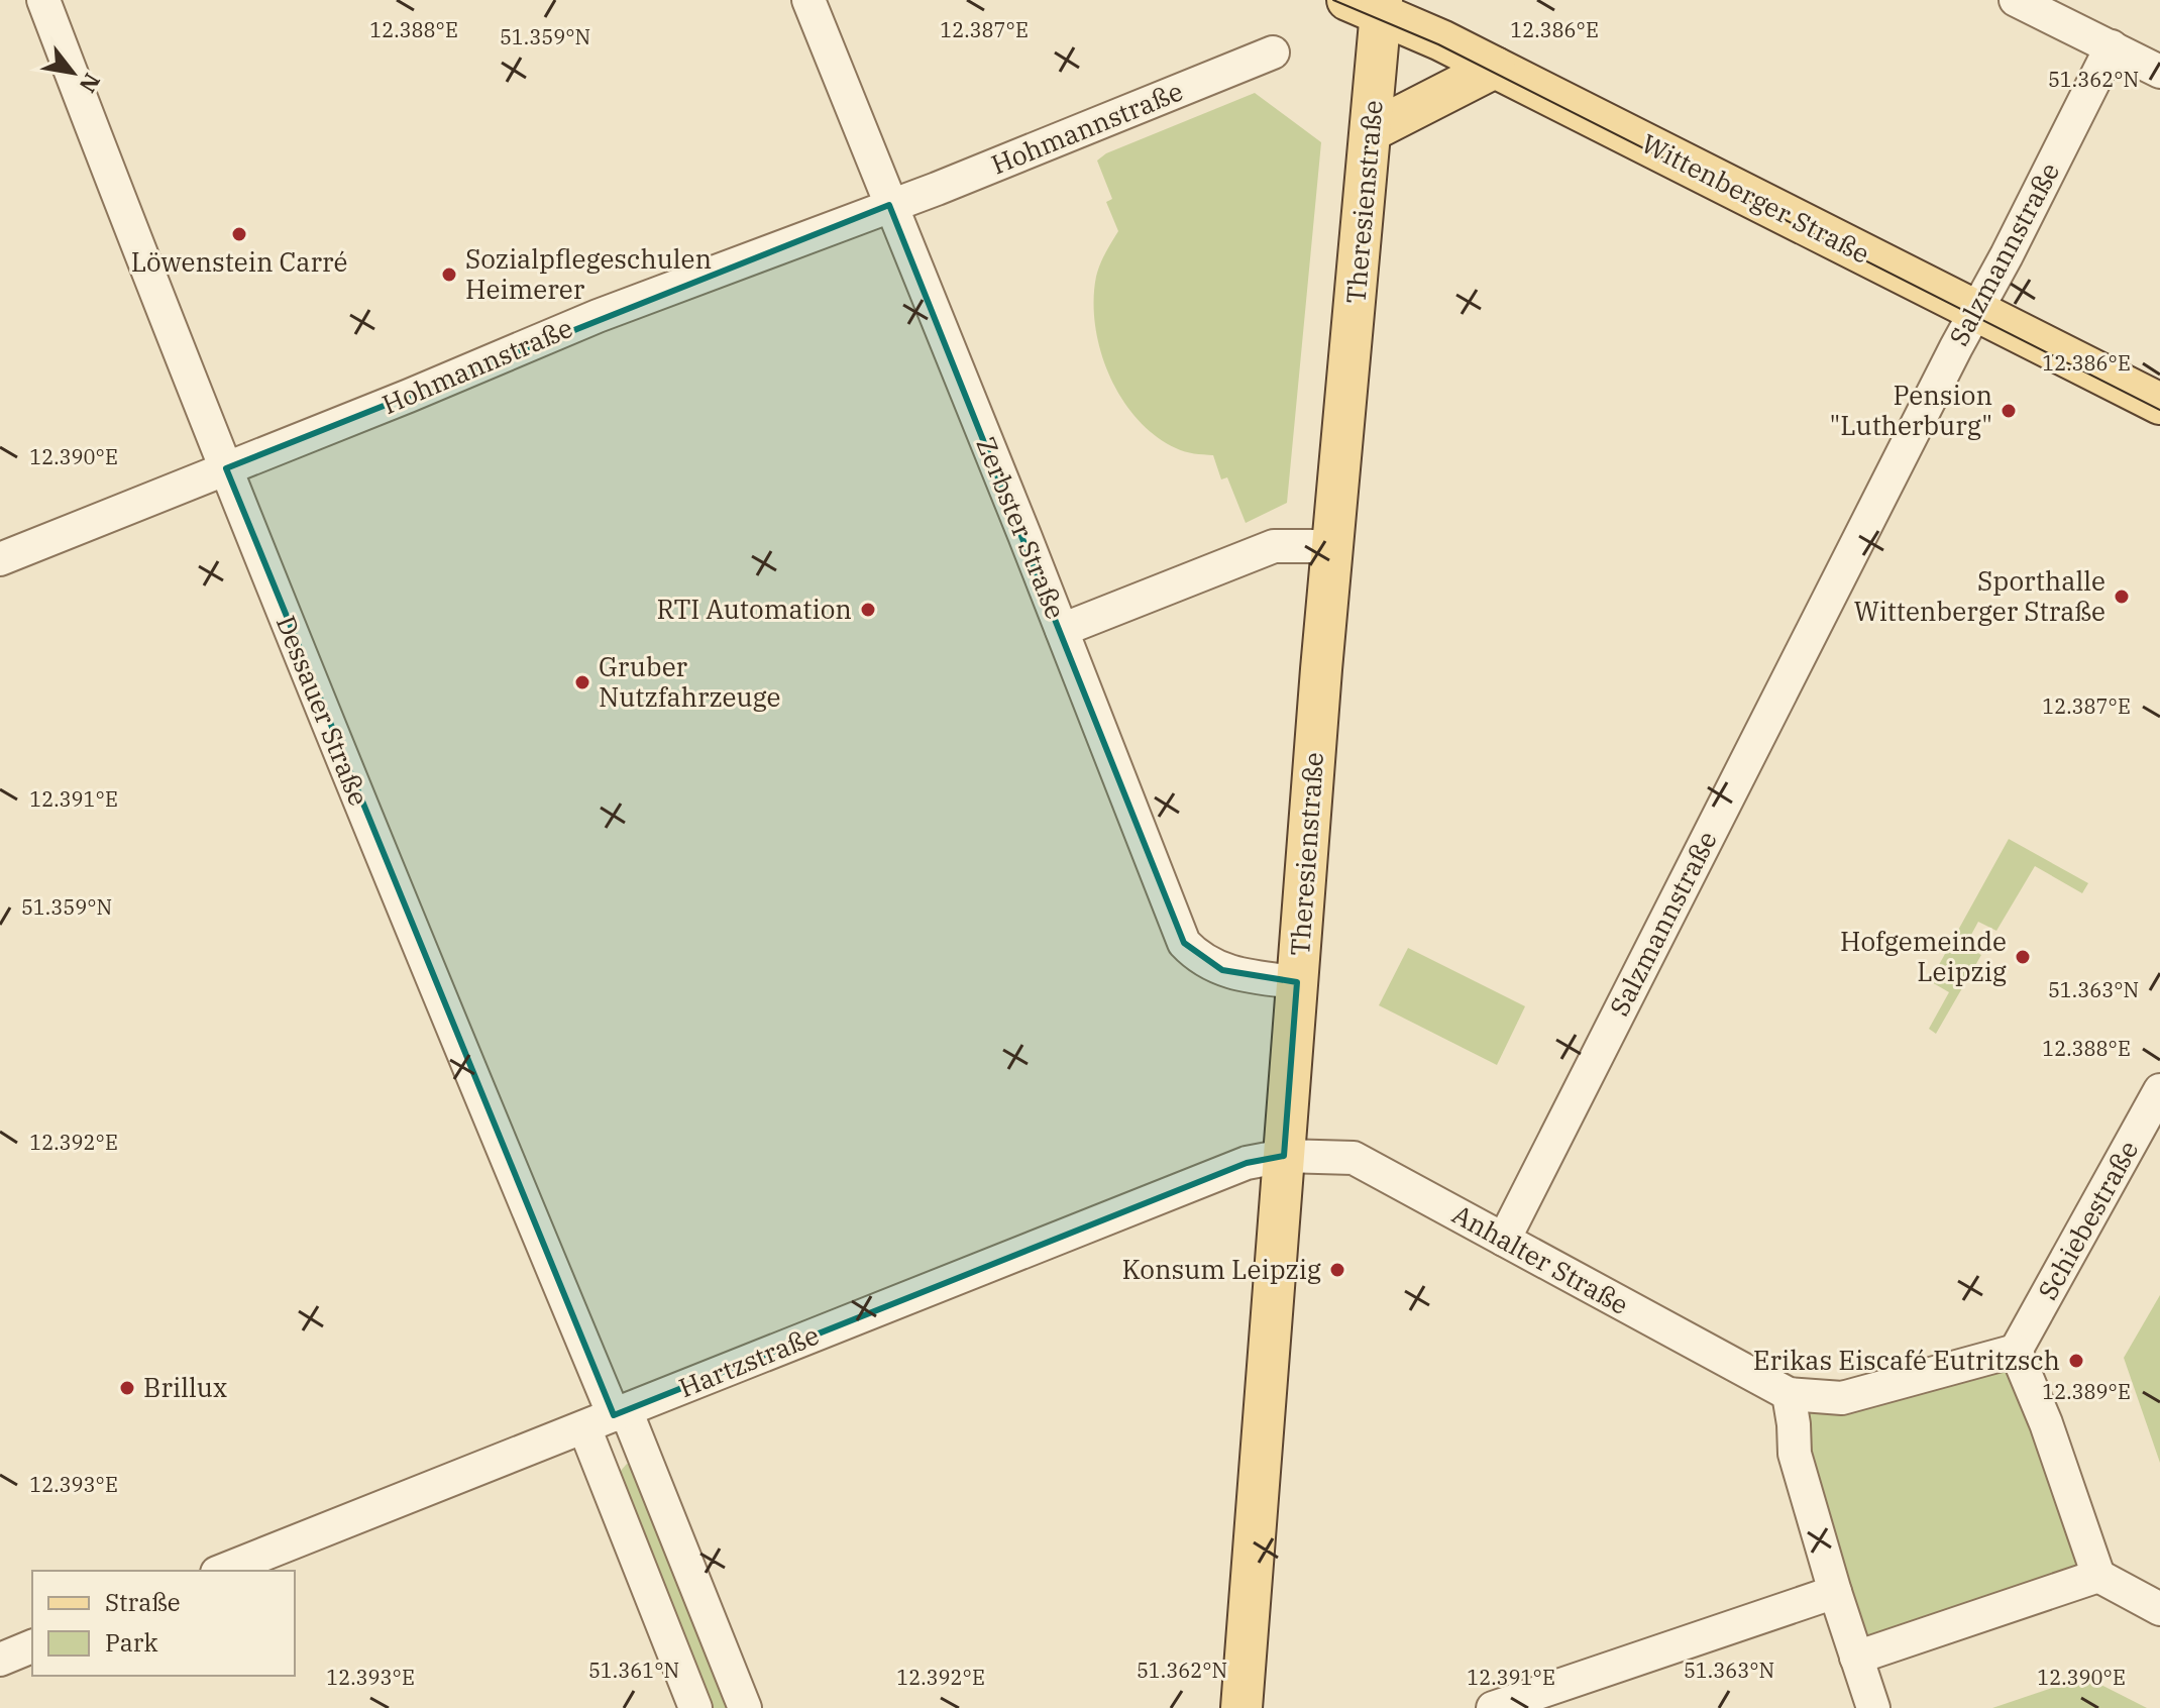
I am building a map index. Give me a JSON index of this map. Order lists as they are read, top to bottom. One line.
{"streets":{"main road":["Wittenberger Straße","Theresienstraße"],"street":["Hohmannstraße","Salzmannstraße","Zerbster Straße","Dessauer Straße","Schiebestraße","Anhalter Straße","Hartzstraße"]},"crossings":[["Hohmannstraße","Zerbster Straße"],["Hohmannstraße","Dessauer Straße"],["Wittenberger Straße","Theresienstraße"],["Wittenberger Straße","Salzmannstraße"],["Theresienstraße","Zerbster Straße"],["Theresienstraße","Anhalter Straße"],["Theresienstraße","Hartzstraße"],["Salzmannstraße","Anhalter Straße"],["Dessauer Straße","Hartzstraße"],["Anhalter Straße","Hartzstraße"]],"places":["Löwenstein Carré","Sozialpflegeschulen Heimerer","Pension \"Lutherburg\"","Sporthalle Wittenberger Straße","RTI Automation","Gruber Nutzfahrzeuge","Hofgemeinde Leipzig","Konsum Leipzig","Erikas Eiscafé Eutritzsch","Brillux"],"legend":["Straße","Park"],"north":"bottom right","coordinates":["12.388°E","12.387°E","12.386°E","51.359°N","51.362°N","12.390°E","12.391°E","51.363°N","12.392°E","12.389°E","12.393°E","51.361°N"]}
